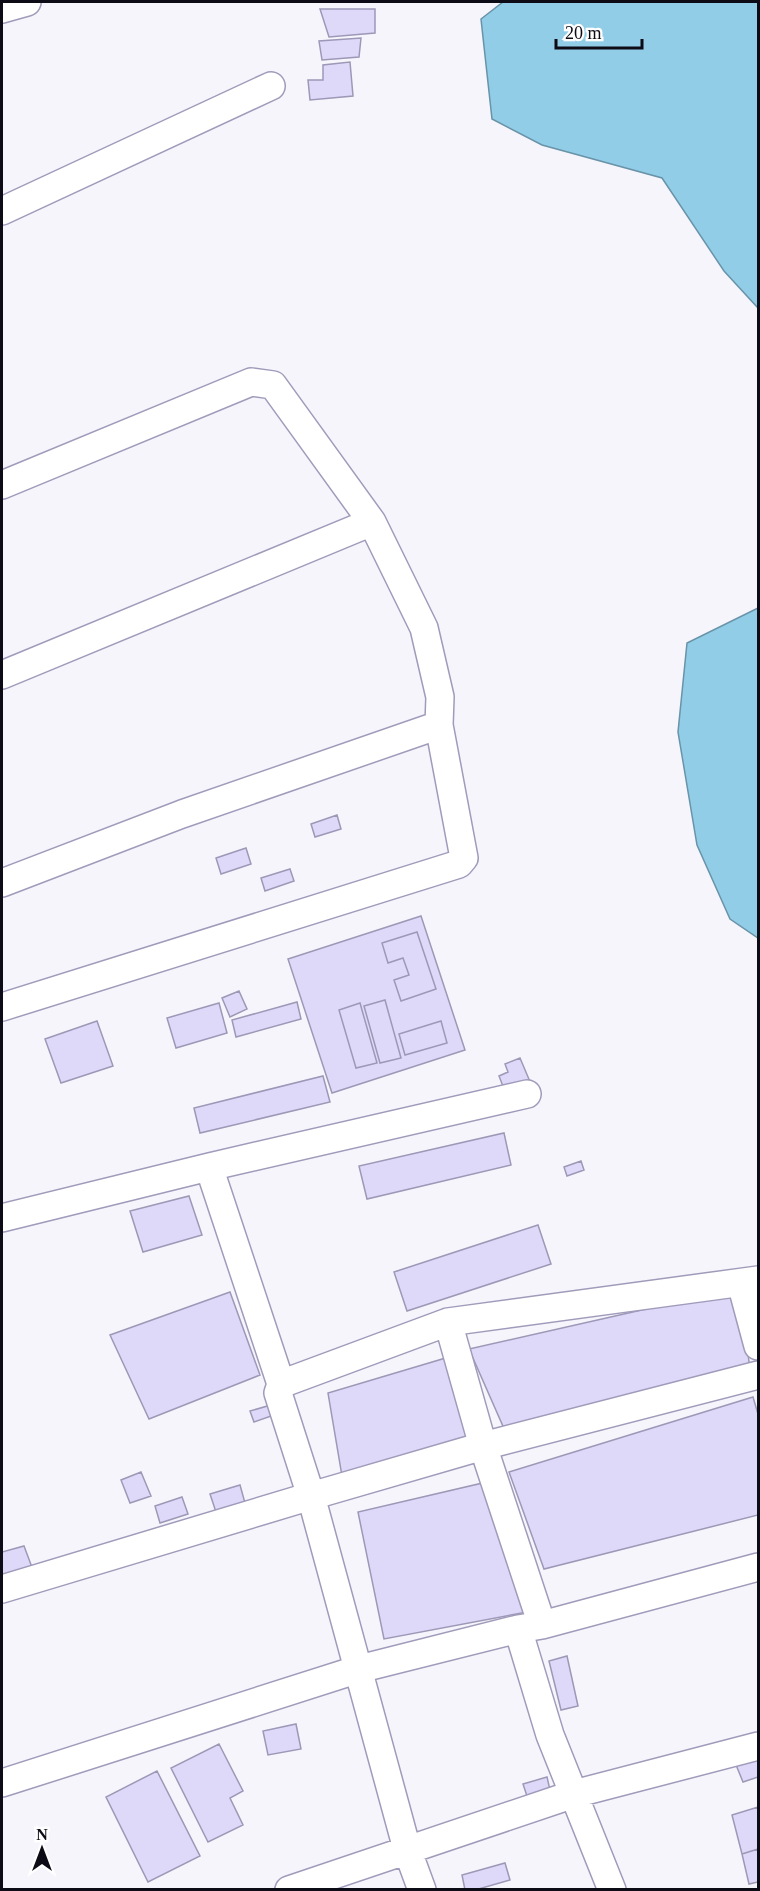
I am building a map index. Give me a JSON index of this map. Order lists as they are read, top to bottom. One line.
{"scale_bar":"20 m","north":"top"}
